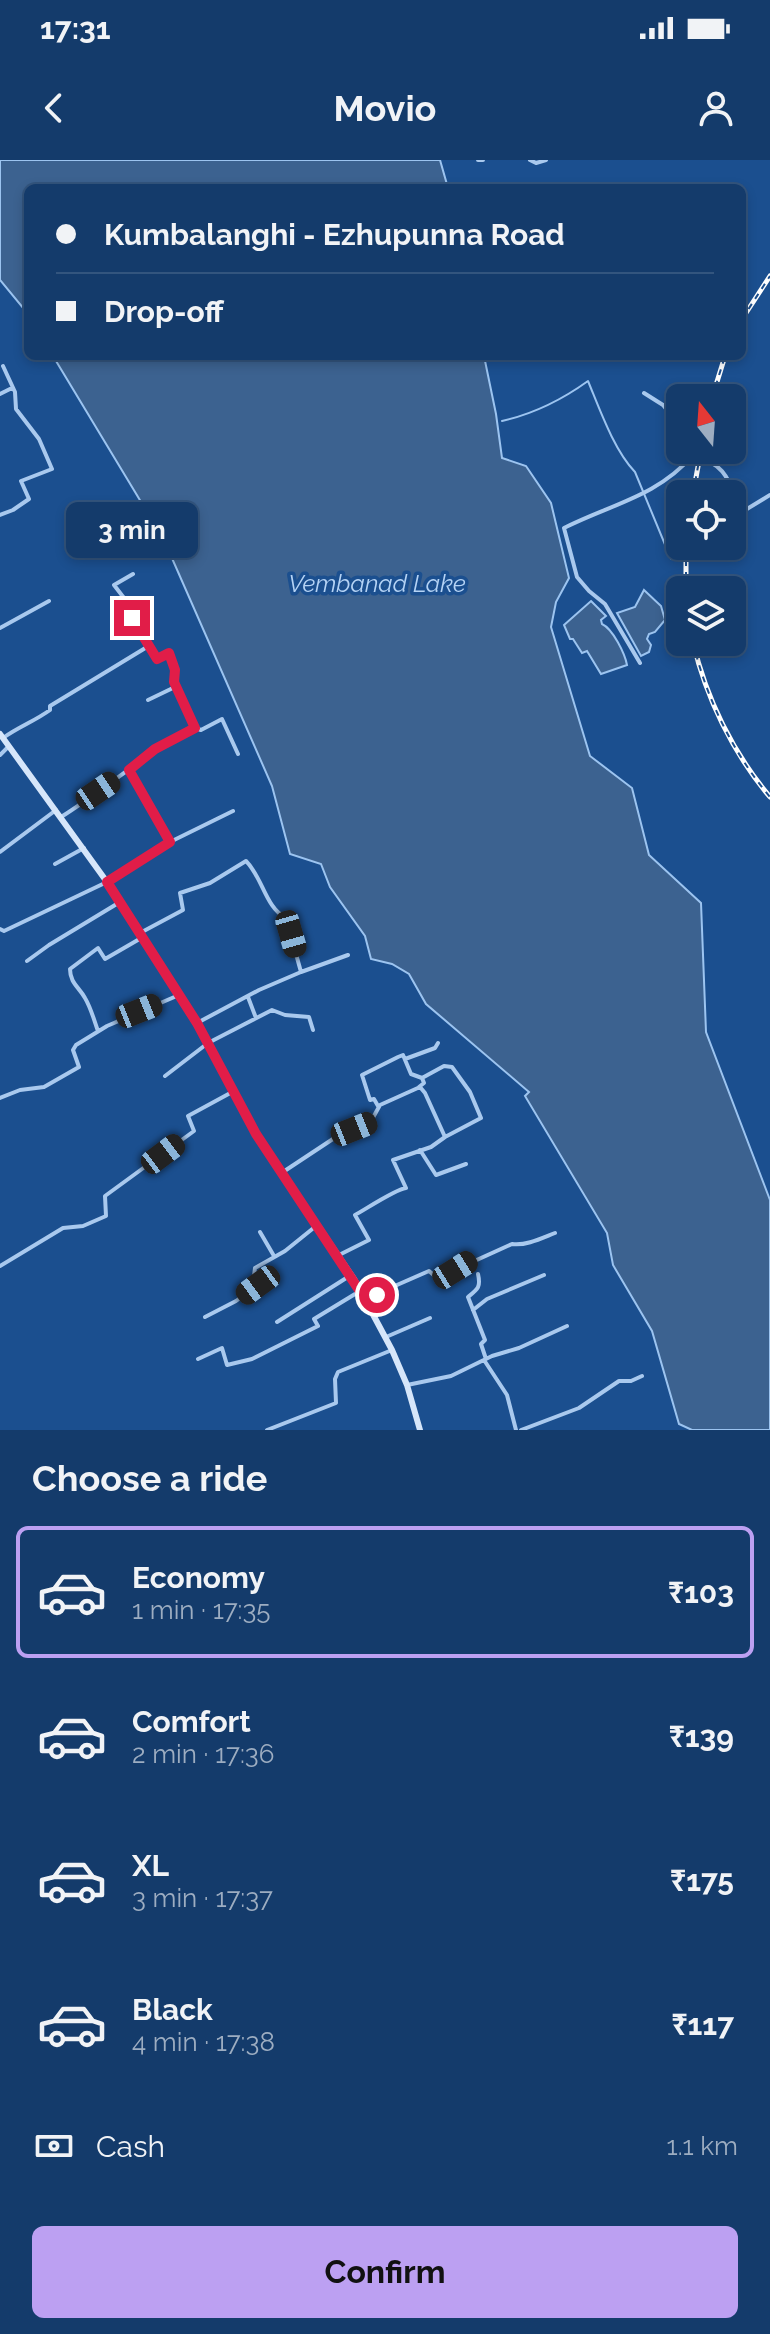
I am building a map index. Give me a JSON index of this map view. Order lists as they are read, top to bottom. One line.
{"water":["Vembanad Lake"],"north":"top","page":{"status":"17:31","header":"Movio","banner":["Kumbalanghi - Ezhupunna Road","Drop-off"],"bubble":"3 min","heading":"Choose a ride","list":[{"name":"Economy","note":"1 min · 17:35","value":"₹103"},{"name":"Comfort","note":"2 min · 17:36","value":"₹139"},{"name":"XL","note":"3 min · 17:37","value":"₹175"},{"name":"Black","note":"4 min · 17:38","value":"₹117"}],"pay":["Cash","1.1 km"],"buttons":"Confirm"}}
